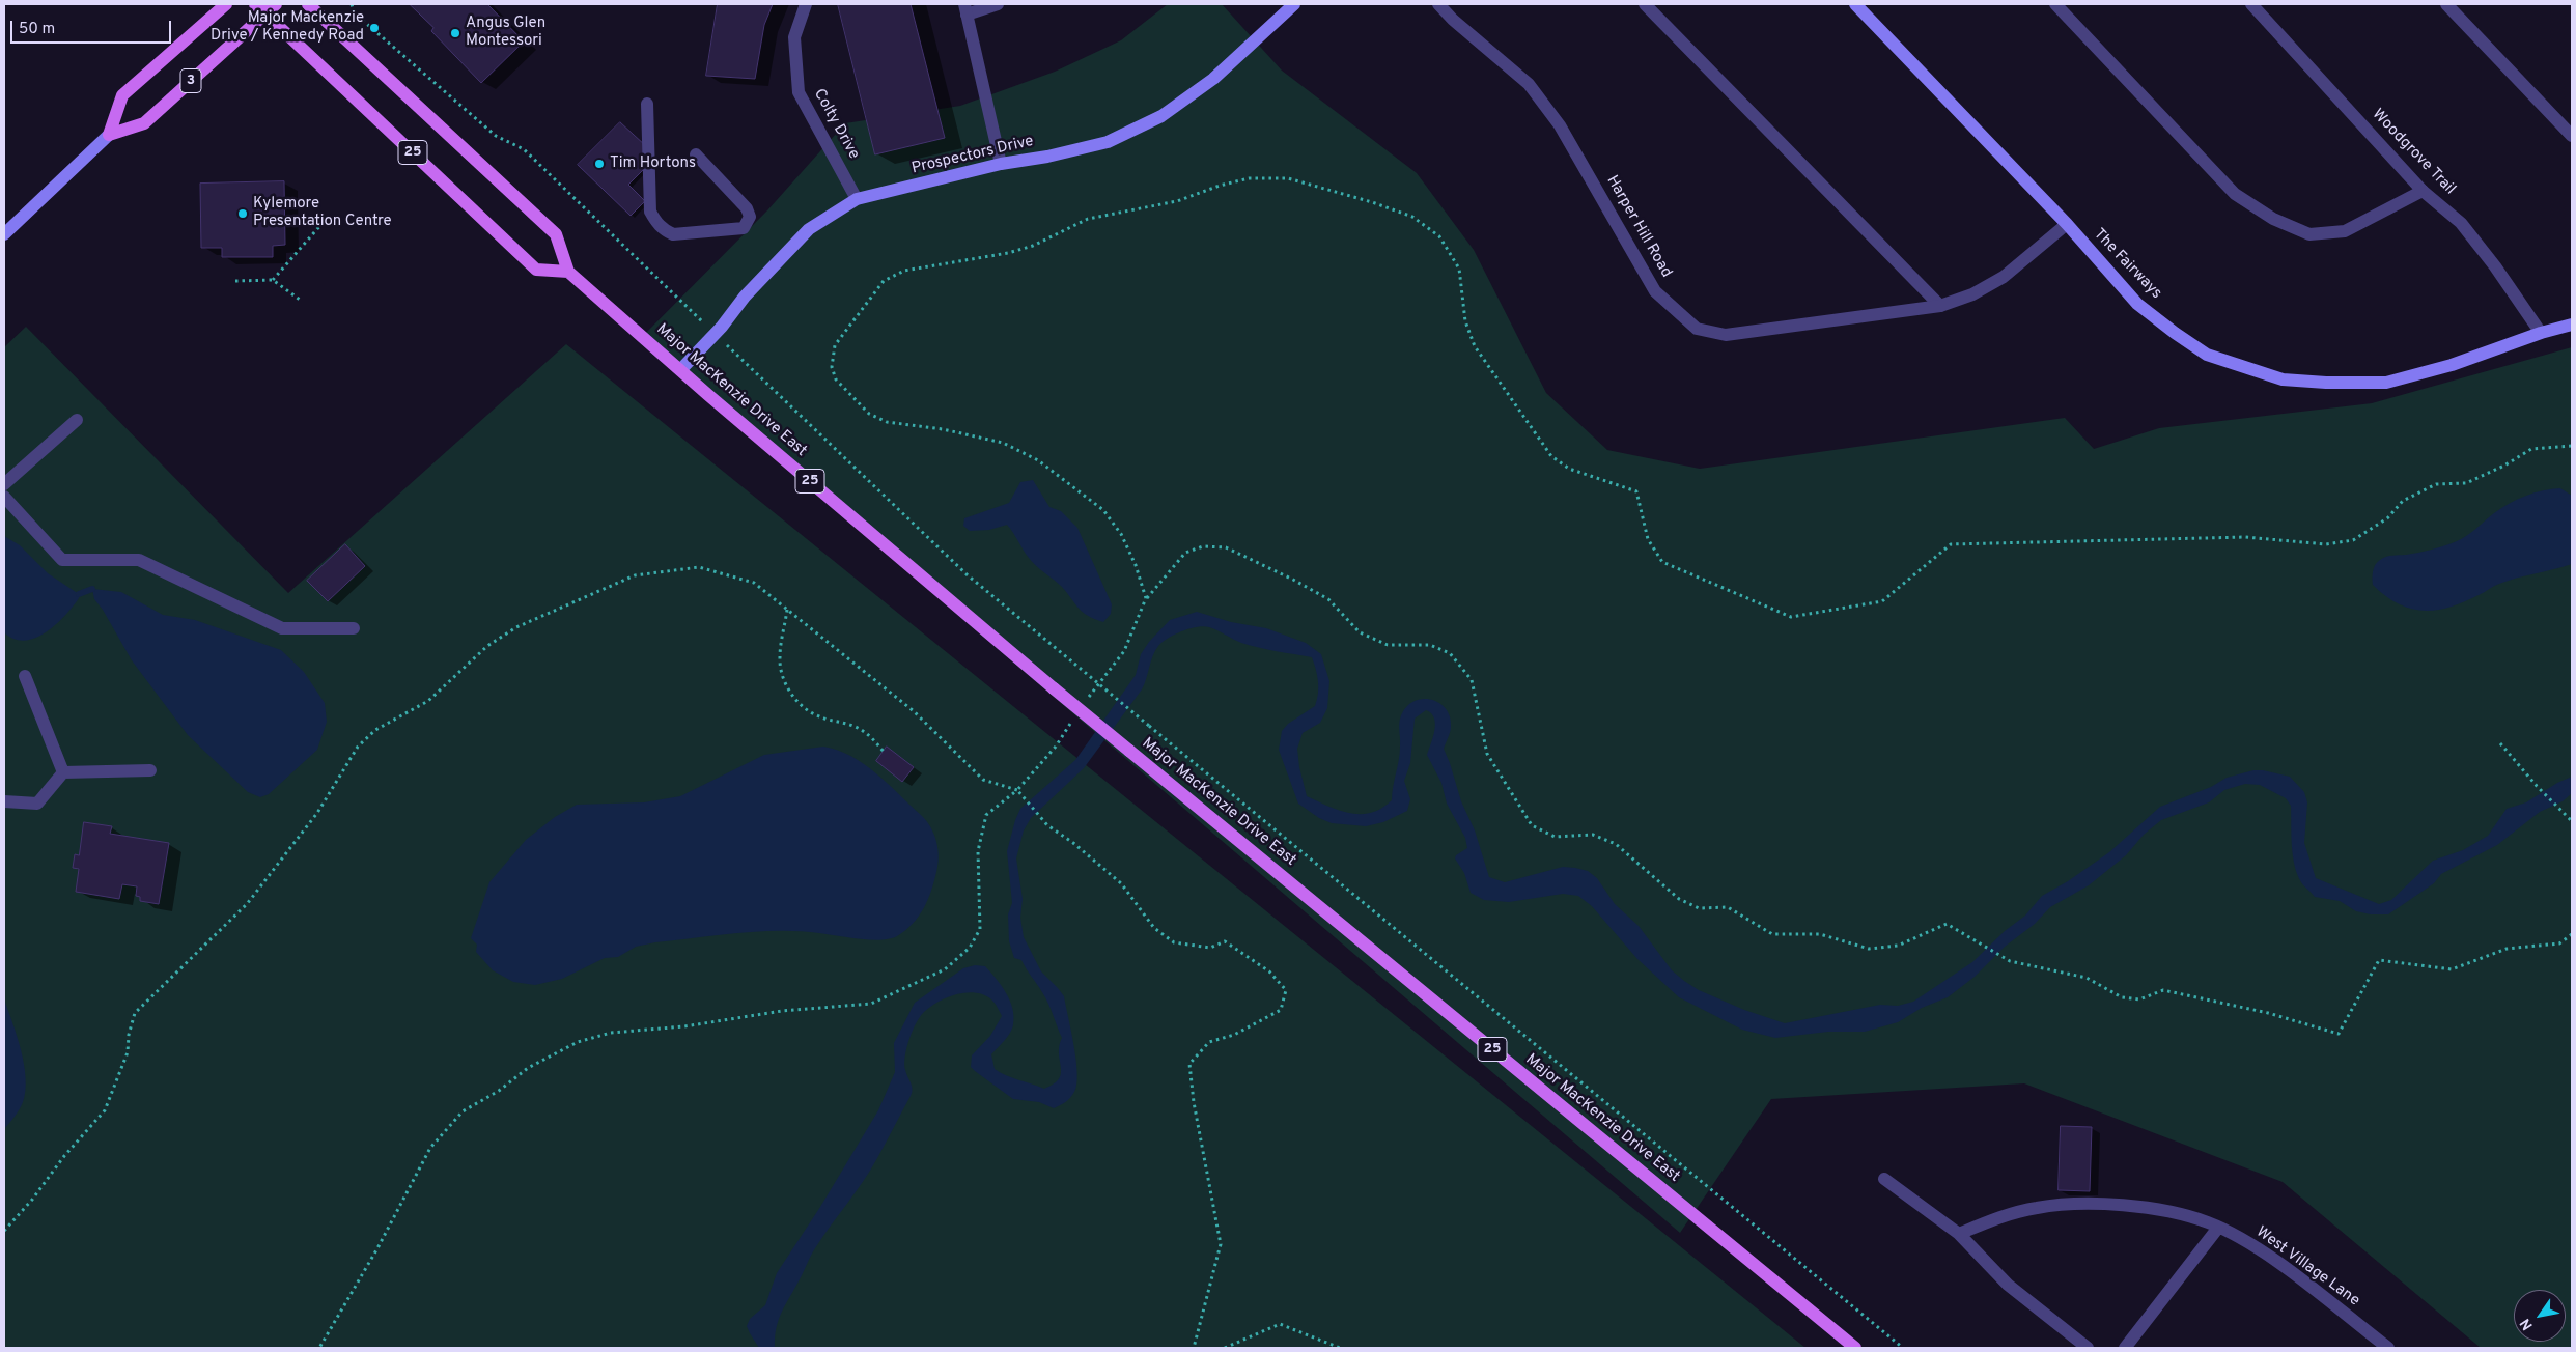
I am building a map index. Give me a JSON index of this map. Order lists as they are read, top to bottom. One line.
{"streets":{"main road":["3","25","Major MacKenzie Drive East"],"street":["Colty Drive","Woodgrove Trail","Prospectors Drive","Harper Hill Road","The Fairways","West Village Lane"]},"crossings":[["3","25"],["Colty Drive","Prospectors Drive"],["25","Major MacKenzie Drive East"],["Woodgrove Trail","The Fairways"],["Prospectors Drive","Major MacKenzie Drive East"],["Harper Hill Road","The Fairways"]],"places":["Major Mackenzie Drive / Kennedy Road","Angus Glen Montessori","Tim Hortons","Kylemore Presentation Centre"],"scale_bar":"50 m","north":"bottom left"}
